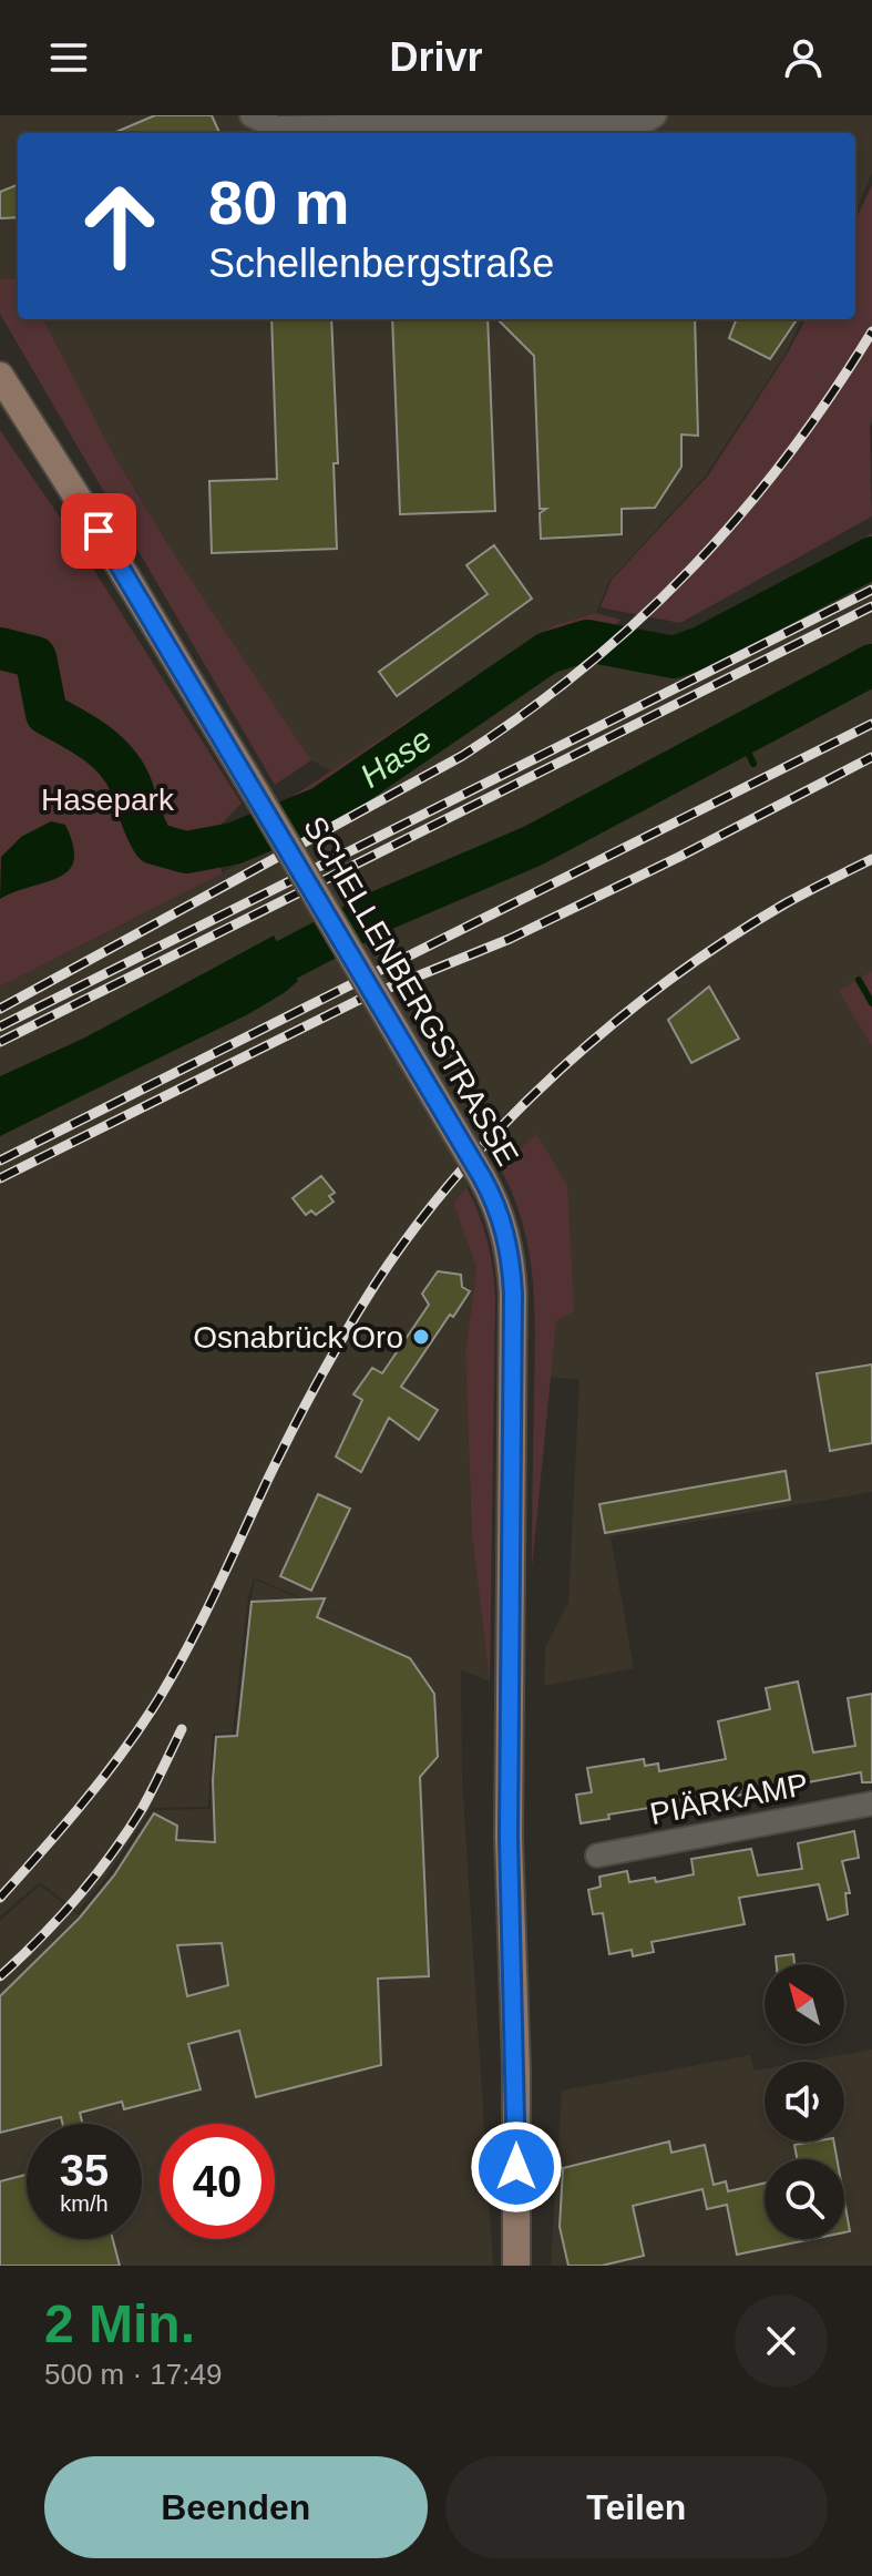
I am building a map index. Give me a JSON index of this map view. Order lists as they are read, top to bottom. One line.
{"streets":{"street":["SCHELLENBERGSTRASSE","PIÄRKAMP"]},"water":["Hase"],"parks":["Hasepark"],"places":["Osnabrück Oro"],"north":"top left","page":{"header":"Drivr","turn":["80 m","Schellenbergstraße"],"speed":"35 km/h","limit":"40","heading":["2 Min.","500 m · 17:49"],"buttons":["Beenden","Teilen"]}}
